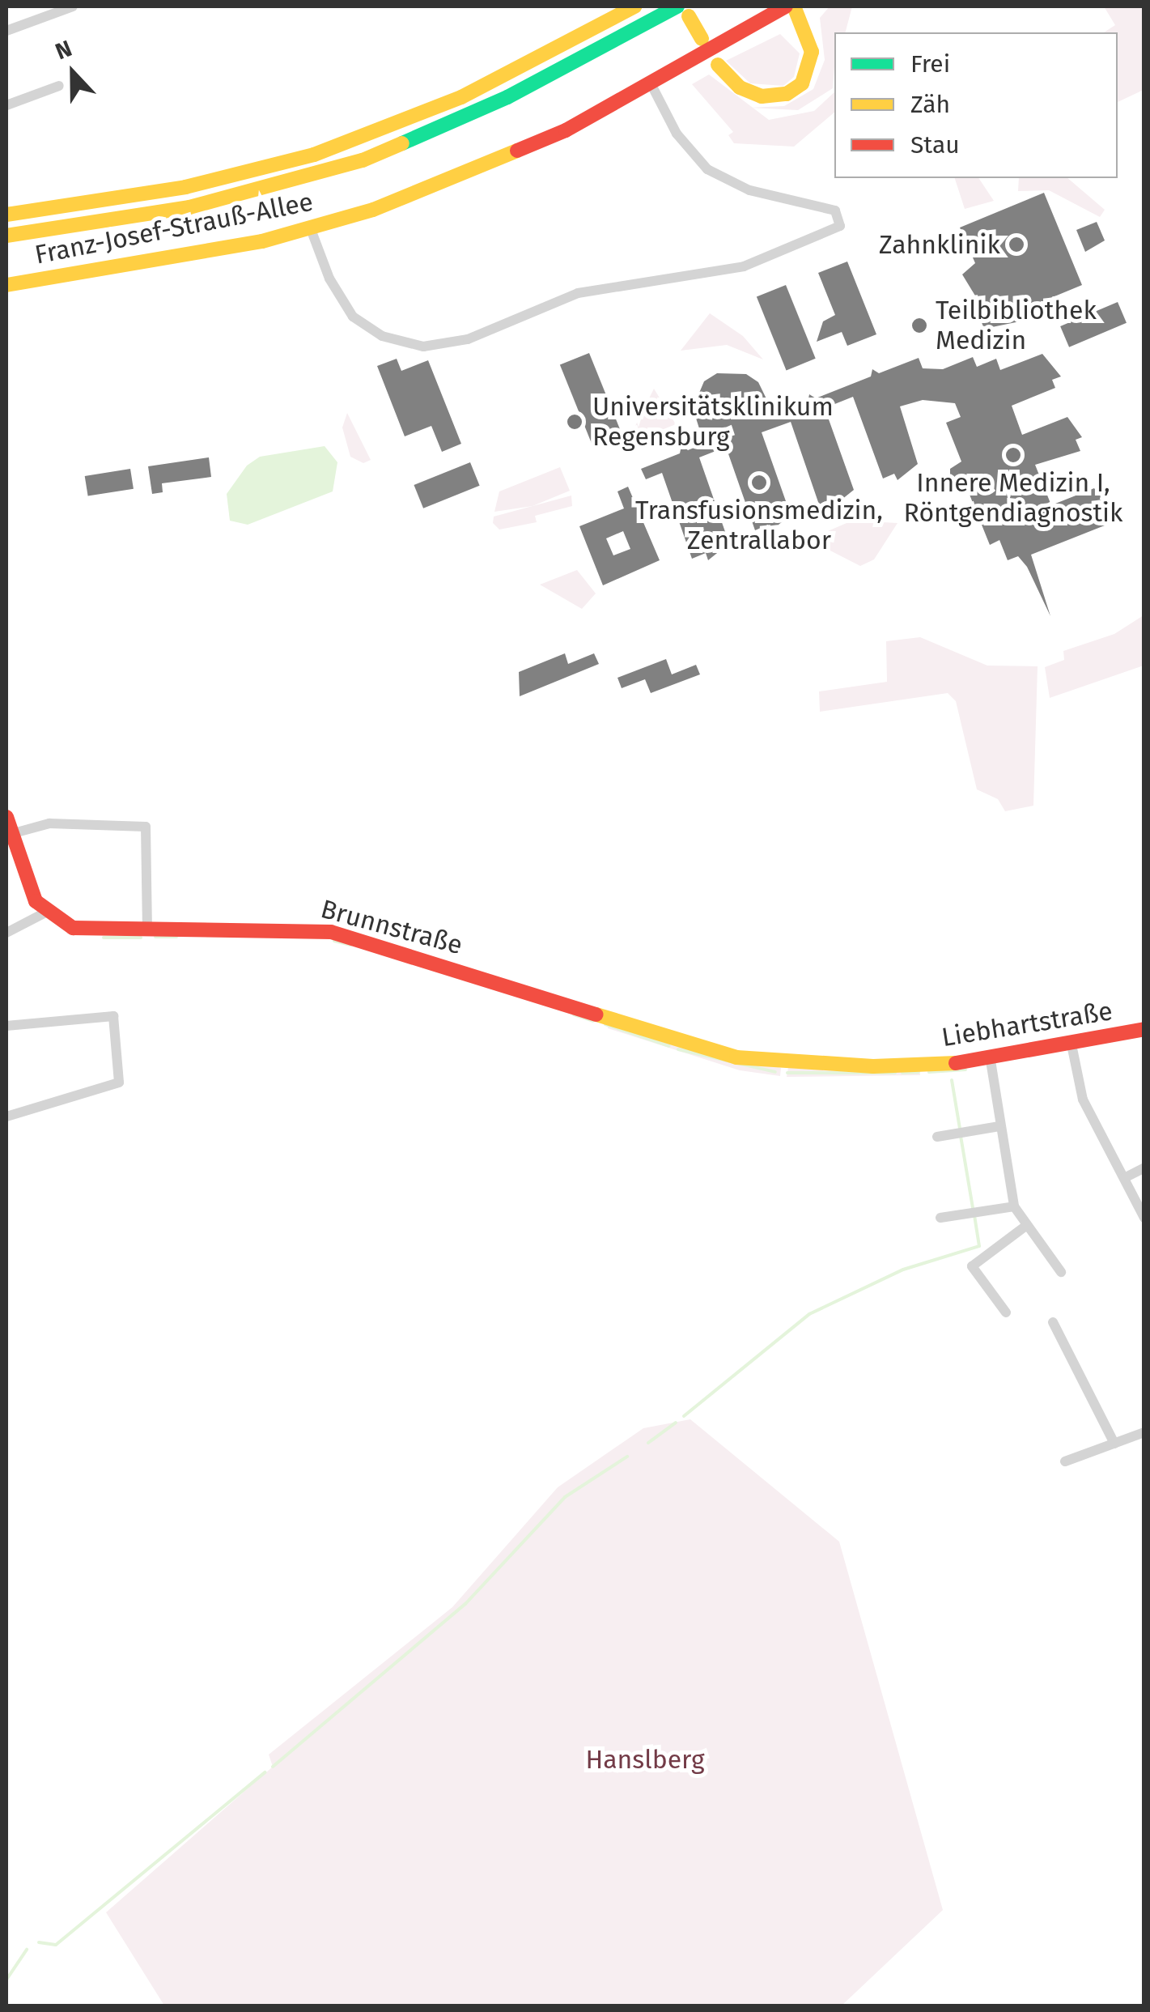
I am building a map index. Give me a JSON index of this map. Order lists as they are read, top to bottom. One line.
{"streets":{"main road":["Franz-Josef-Strauß-Allee","Brunnstraße","Liebhartstraße"]},"crossings":[["Brunnstraße","Liebhartstraße"]],"parks":["Hanslberg"],"places":["Zahnklinik","Teilbibliothek Medizin","Universitätsklinikum Regensburg","Innere Medizin I, Röntgendiagnostik","Transfusionsmedizin, Zentrallabor"],"legend":["Frei","Zäh","Stau"],"north":"top"}
